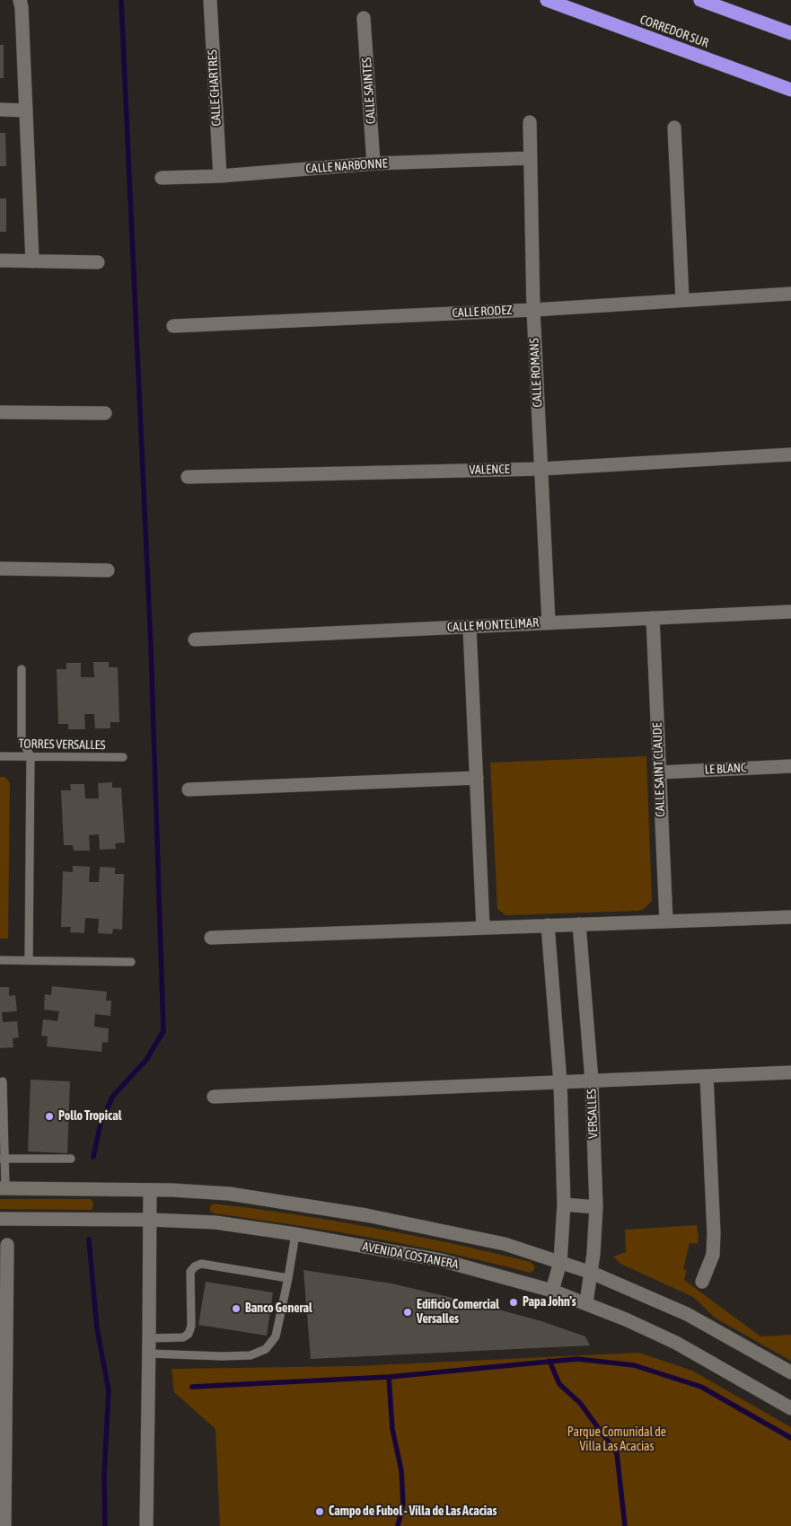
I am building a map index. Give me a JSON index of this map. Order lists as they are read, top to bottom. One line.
{"streets":{"highway":["CORREDOR SUR"],"street":["CALLE CHARTRES","CALLE SAINTES","CALLE NARBONNE","CALLE RODEZ","CALLE ROMANS","VALENCE","CALLE MONTELIMAR","LE BLANC","CALLE SAINT CLAUDE","VERSALLES","AVENIDA COSTANERA"],"lane":["TORRES VERSALLES"]},"crossings":[["CALLE CHARTRES","CALLE NARBONNE"],["CALLE SAINTES","CALLE NARBONNE"],["CALLE NARBONNE","CALLE ROMANS"],["CALLE RODEZ","CALLE ROMANS"],["CALLE ROMANS","VALENCE"],["CALLE ROMANS","CALLE MONTELIMAR"],["CALLE MONTELIMAR","CALLE SAINT CLAUDE"],["LE BLANC","CALLE SAINT CLAUDE"],["VERSALLES","AVENIDA COSTANERA"]],"parks":["Parque Comunidal de Villa Las Acacias"],"places":["Pollo Tropical","Papa John's","Banco General","Edificio Comercial Versalles","Campo de Fubol - Villa de Las Acacias"]}
